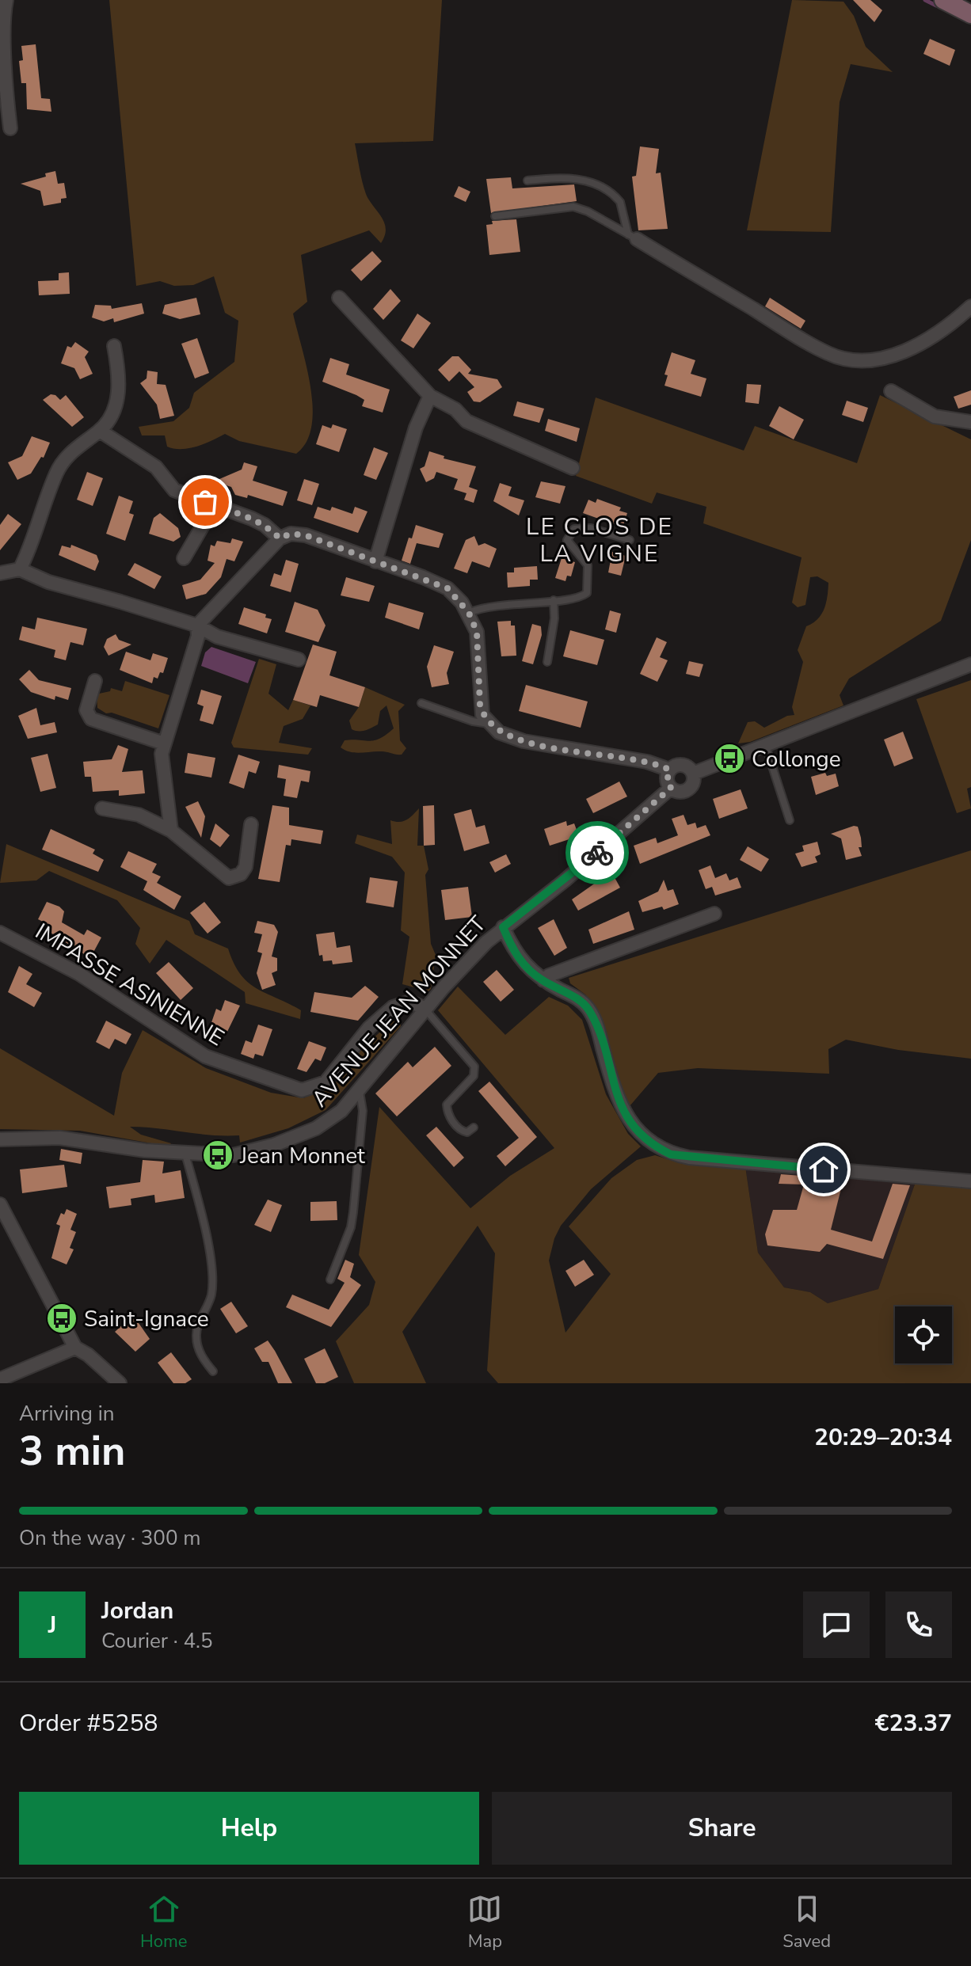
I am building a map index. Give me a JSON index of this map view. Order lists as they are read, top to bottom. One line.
{"streets":{"street":["IMPASSE ASINIENNE","AVENUE JEAN MONNET"]},"crossings":[["IMPASSE ASINIENNE","AVENUE JEAN MONNET"]],"districts":["LE CLOS DE LA VIGNE"],"places":{"bus stop":["Collonge","Jean Monnet","Saint-Ignace"]},"page":{"heading":["3 min","Arriving in","20:29–20:34"],"panel":["Jordan","Courier · 4.5","Order #5258","€23.37"],"bar":"On the way · 300 m","round":"J","buttons":["Help","Share"],"tabs":["Home","Map","Saved"]}}
